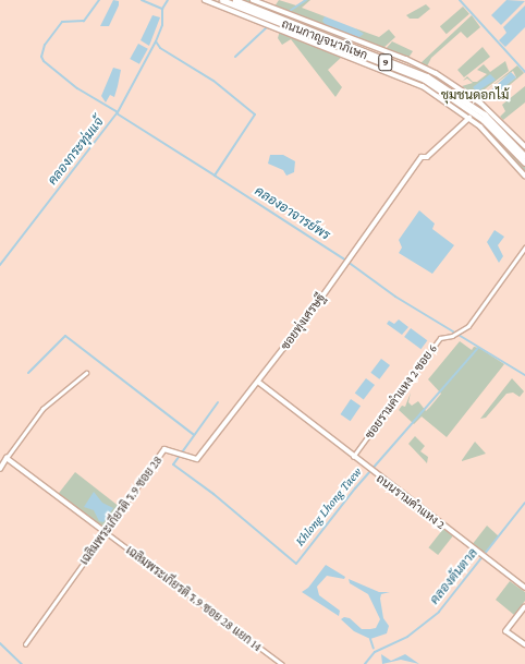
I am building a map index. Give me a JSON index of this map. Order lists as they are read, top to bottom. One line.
{"streets":{"highway":["ถนนกาญจนาภิเษก","9"],"main road":["ซอยทุ่งเศรษฐี","ถนนรามคำแหง 2","เฉลิมพระเกียรติ ร.9 ซอย 28"],"street":["ซอยรามคำแหง 2 ซอย 6","เฉลิมพระเกียรติ ร.9 ซอย 28 แยก 14"]},"crossings":[["ซอยทุ่งเศรษฐี","ถนนรามคำแหง 2"],["ซอยทุ่งเศรษฐี","เฉลิมพระเกียรติ ร.9 ซอย 28"],["ซอยรามคำแหง 2 ซอย 6","ถนนรามคำแหง 2"],["เฉลิมพระเกียรติ ร.9 ซอย 28","เฉลิมพระเกียรติ ร.9 ซอย 28 แยก 14"]],"districts":["ชุมชนดอกไม้"],"water":["คลองกระทุ่มแจ้","คลองอาจารย์พร","Khlong Lhong Taew","คลองต้นตาล"]}
